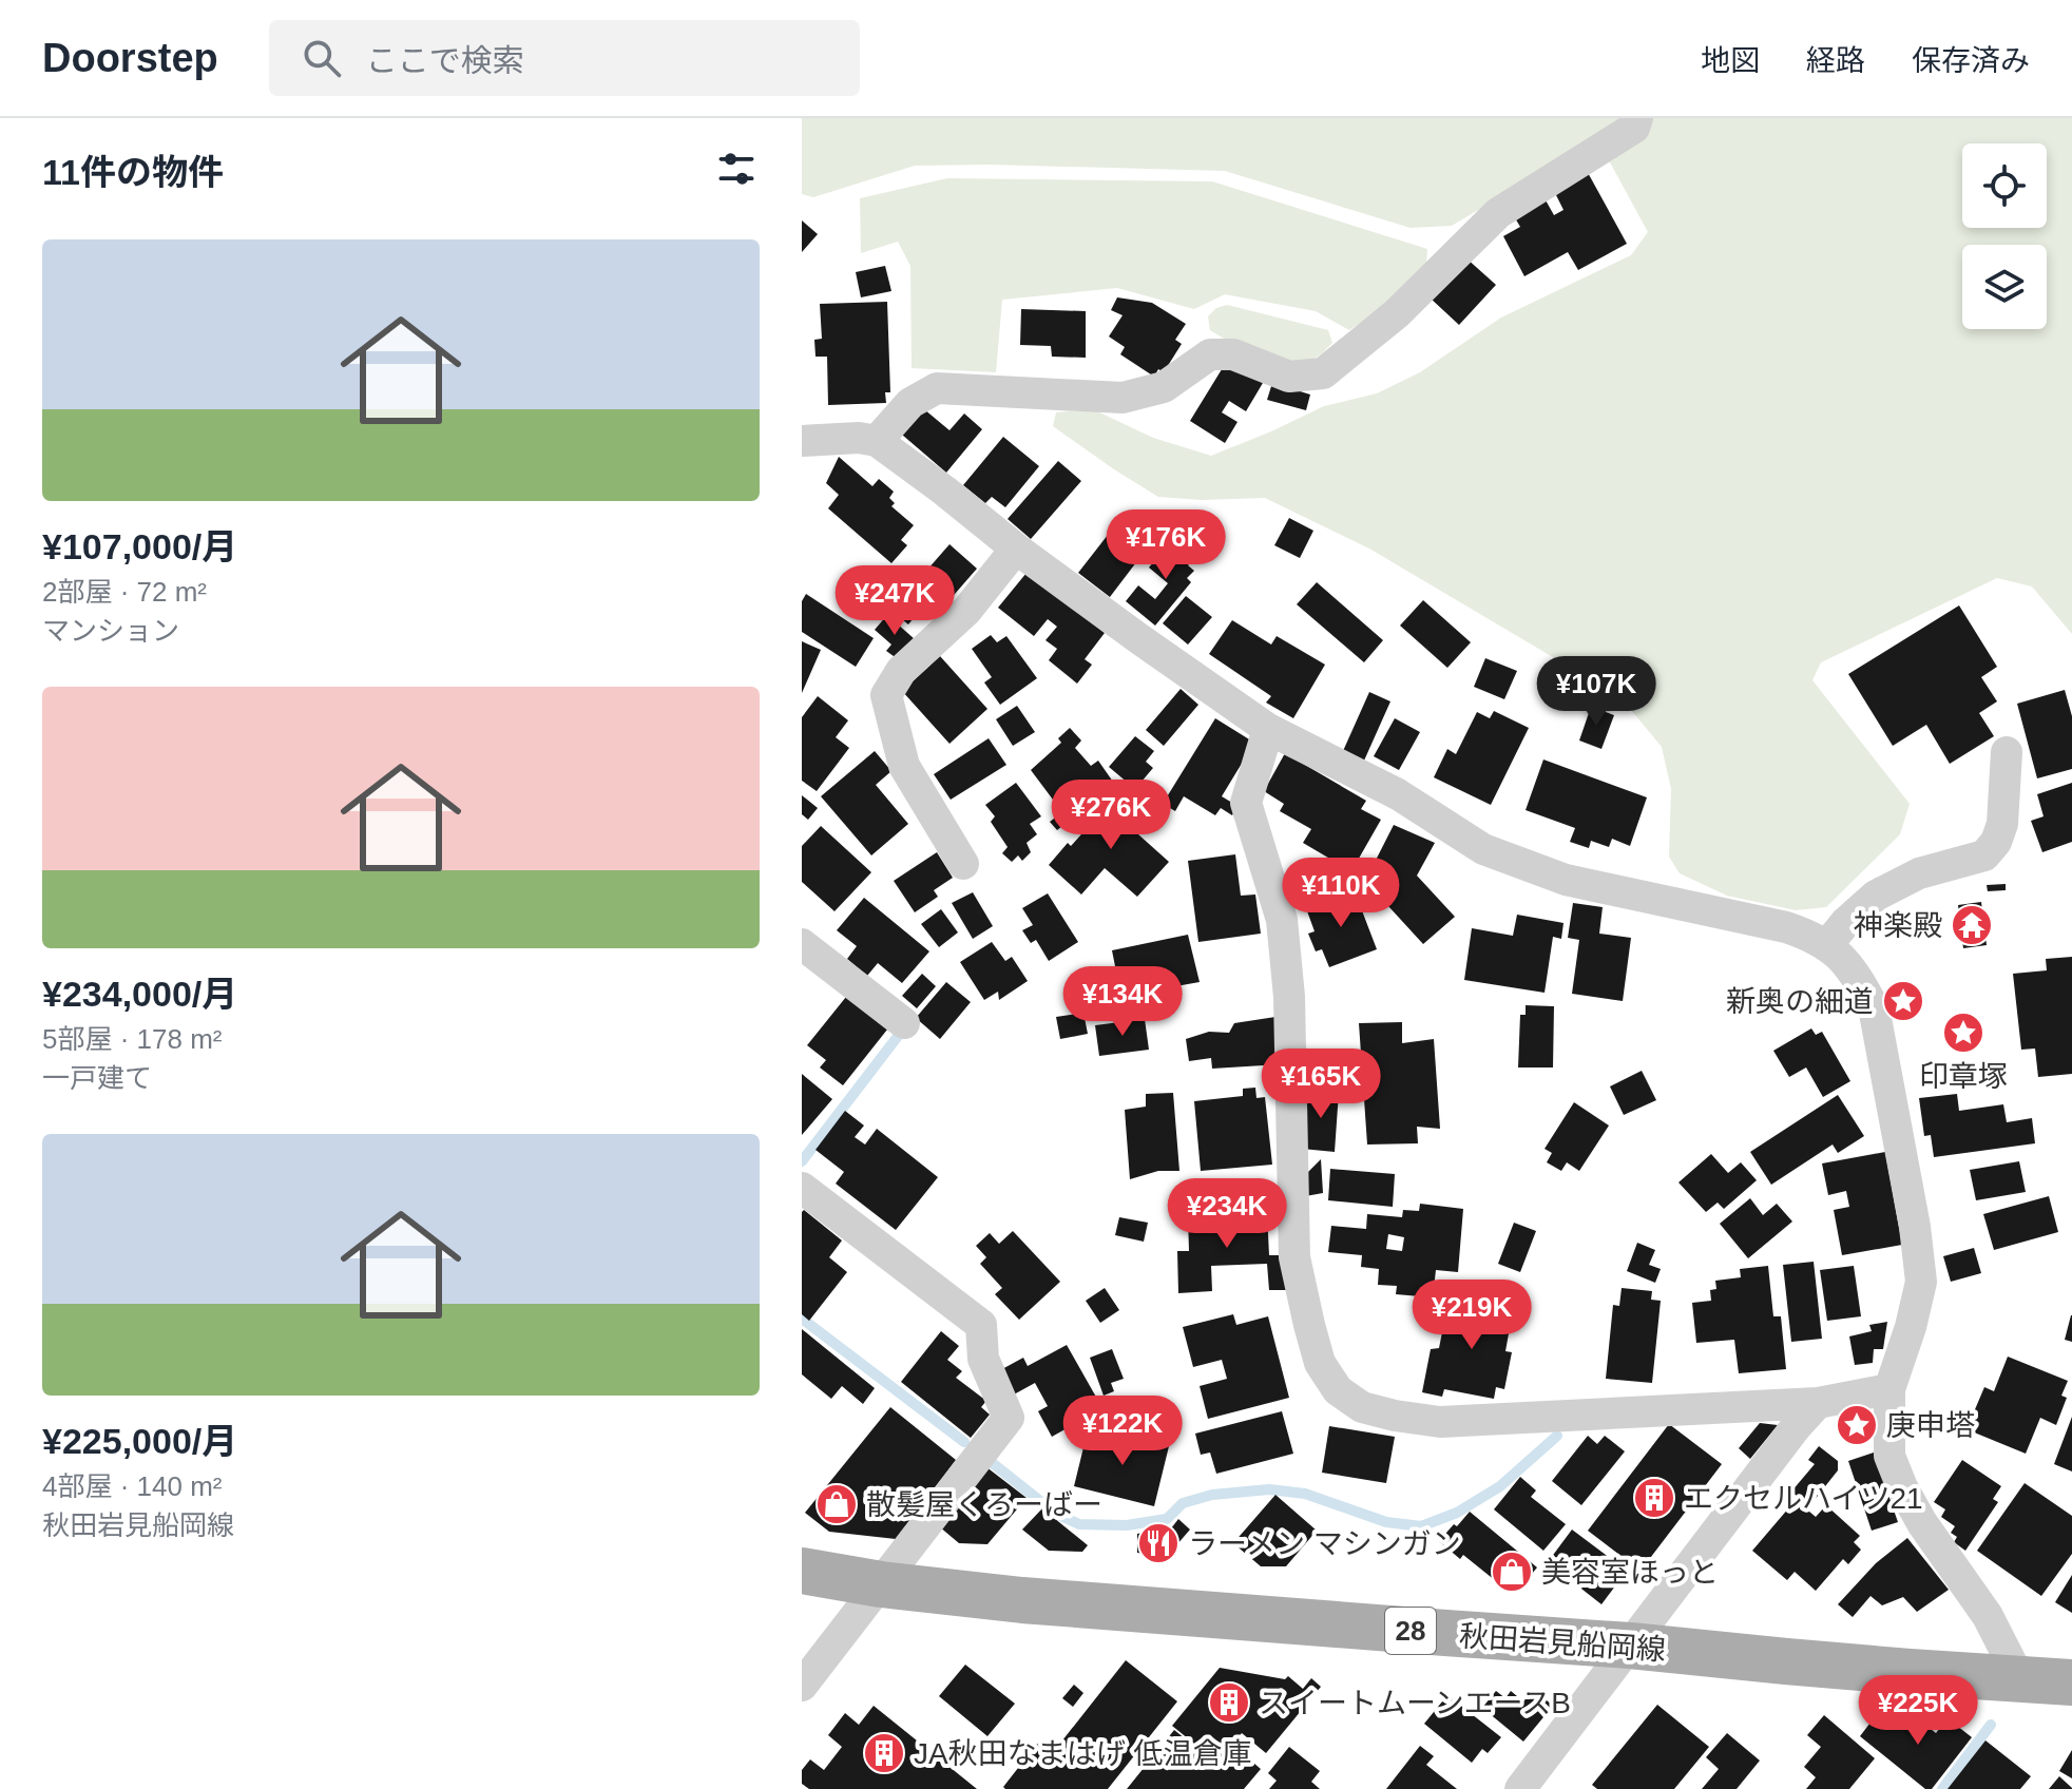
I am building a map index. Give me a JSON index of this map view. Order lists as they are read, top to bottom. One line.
{"streets":{"main road":["28","秋田岩見船岡線"]},"places":{"temple":["神楽殿"],"place":["新奥の細道","印章塚","庚申塔"],"building":["エクセルハイツ21","スイートムーンエースB","JA秋田なまはげ 低温倉庫"],"shop":["散髪屋くろーばー","美容室ほっと"],"restaurant":["ラーメン マシンガン"]},"page":{"header":"Doorstep","search":"ここで検索","nav":["地図","経路","保存済み"],"heading":"11件の物件","list":[{"name":"¥107,000/月","note":"2部屋 · 72 m² · マンション"},{"name":"¥234,000/月","note":"5部屋 · 178 m² · 一戸建て"},{"name":"¥225,000/月","note":"4部屋 · 140 m² · 秋田岩見船岡線"}],"price":["¥176K","¥247K","¥107K","¥276K","¥110K","¥134K","¥165K","¥234K","¥219K","¥122K","¥225K"]}}
